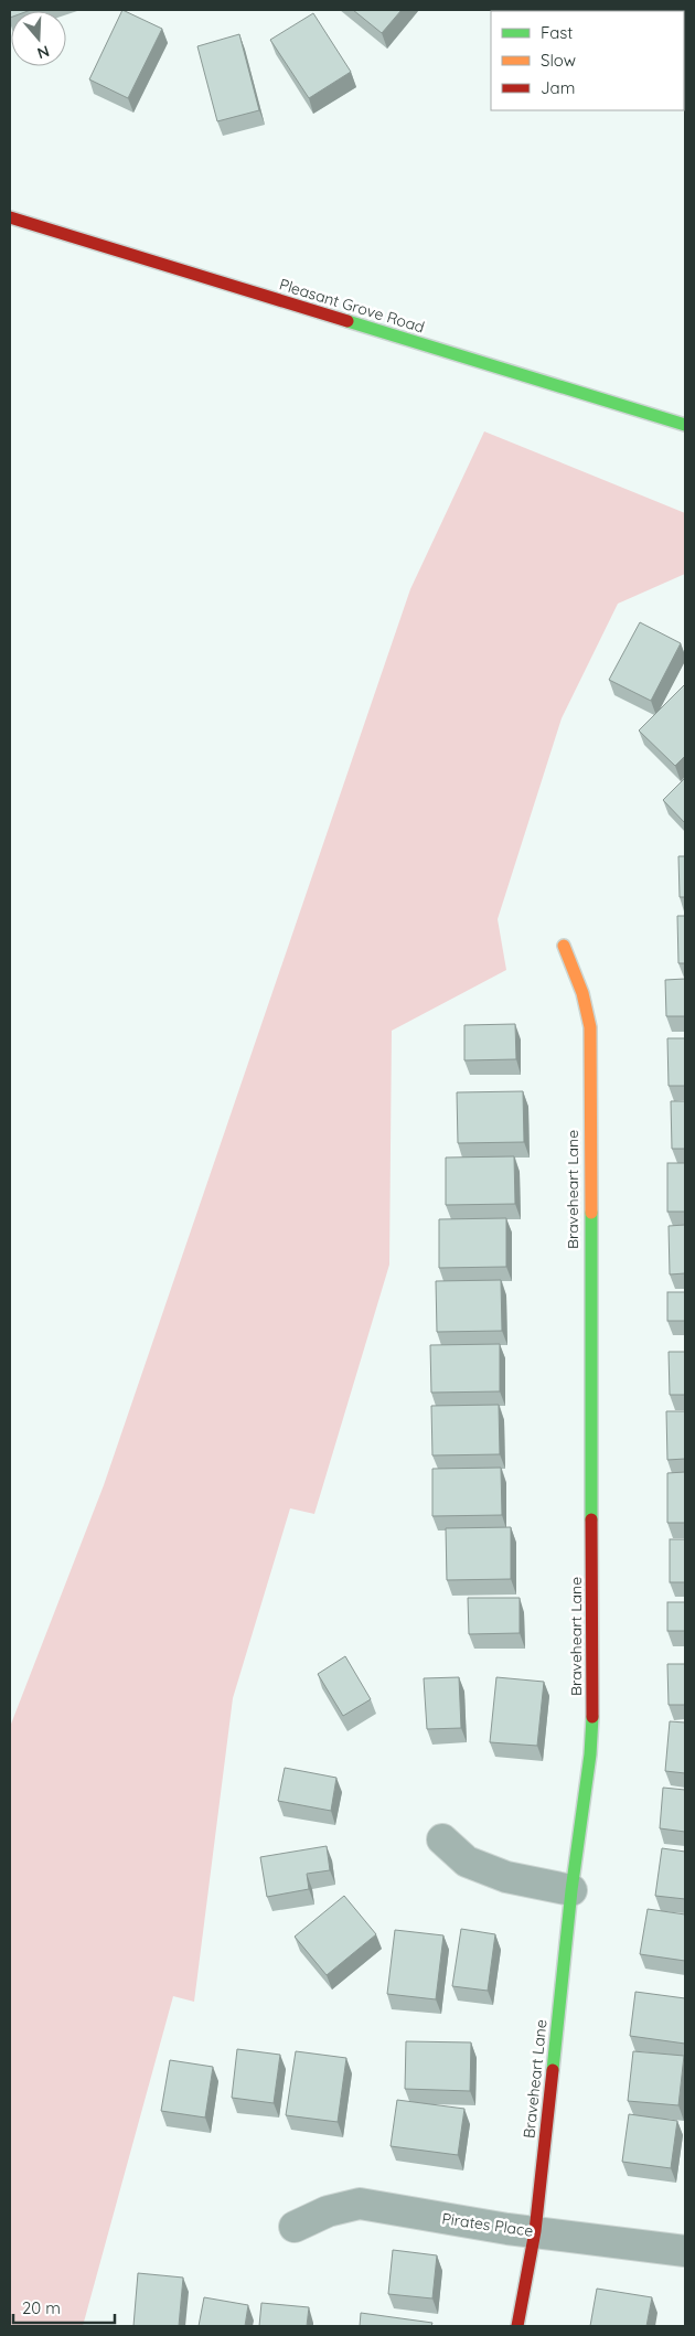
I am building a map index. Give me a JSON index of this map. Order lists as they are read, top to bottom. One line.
{"streets":{"street":["Pleasant Grove Road","Braveheart Lane","Pirates Place"]},"crossings":[["Braveheart Lane","Pirates Place"]],"legend":["Fast","Slow","Jam"],"scale_bar":"20 m","north":"bottom"}
